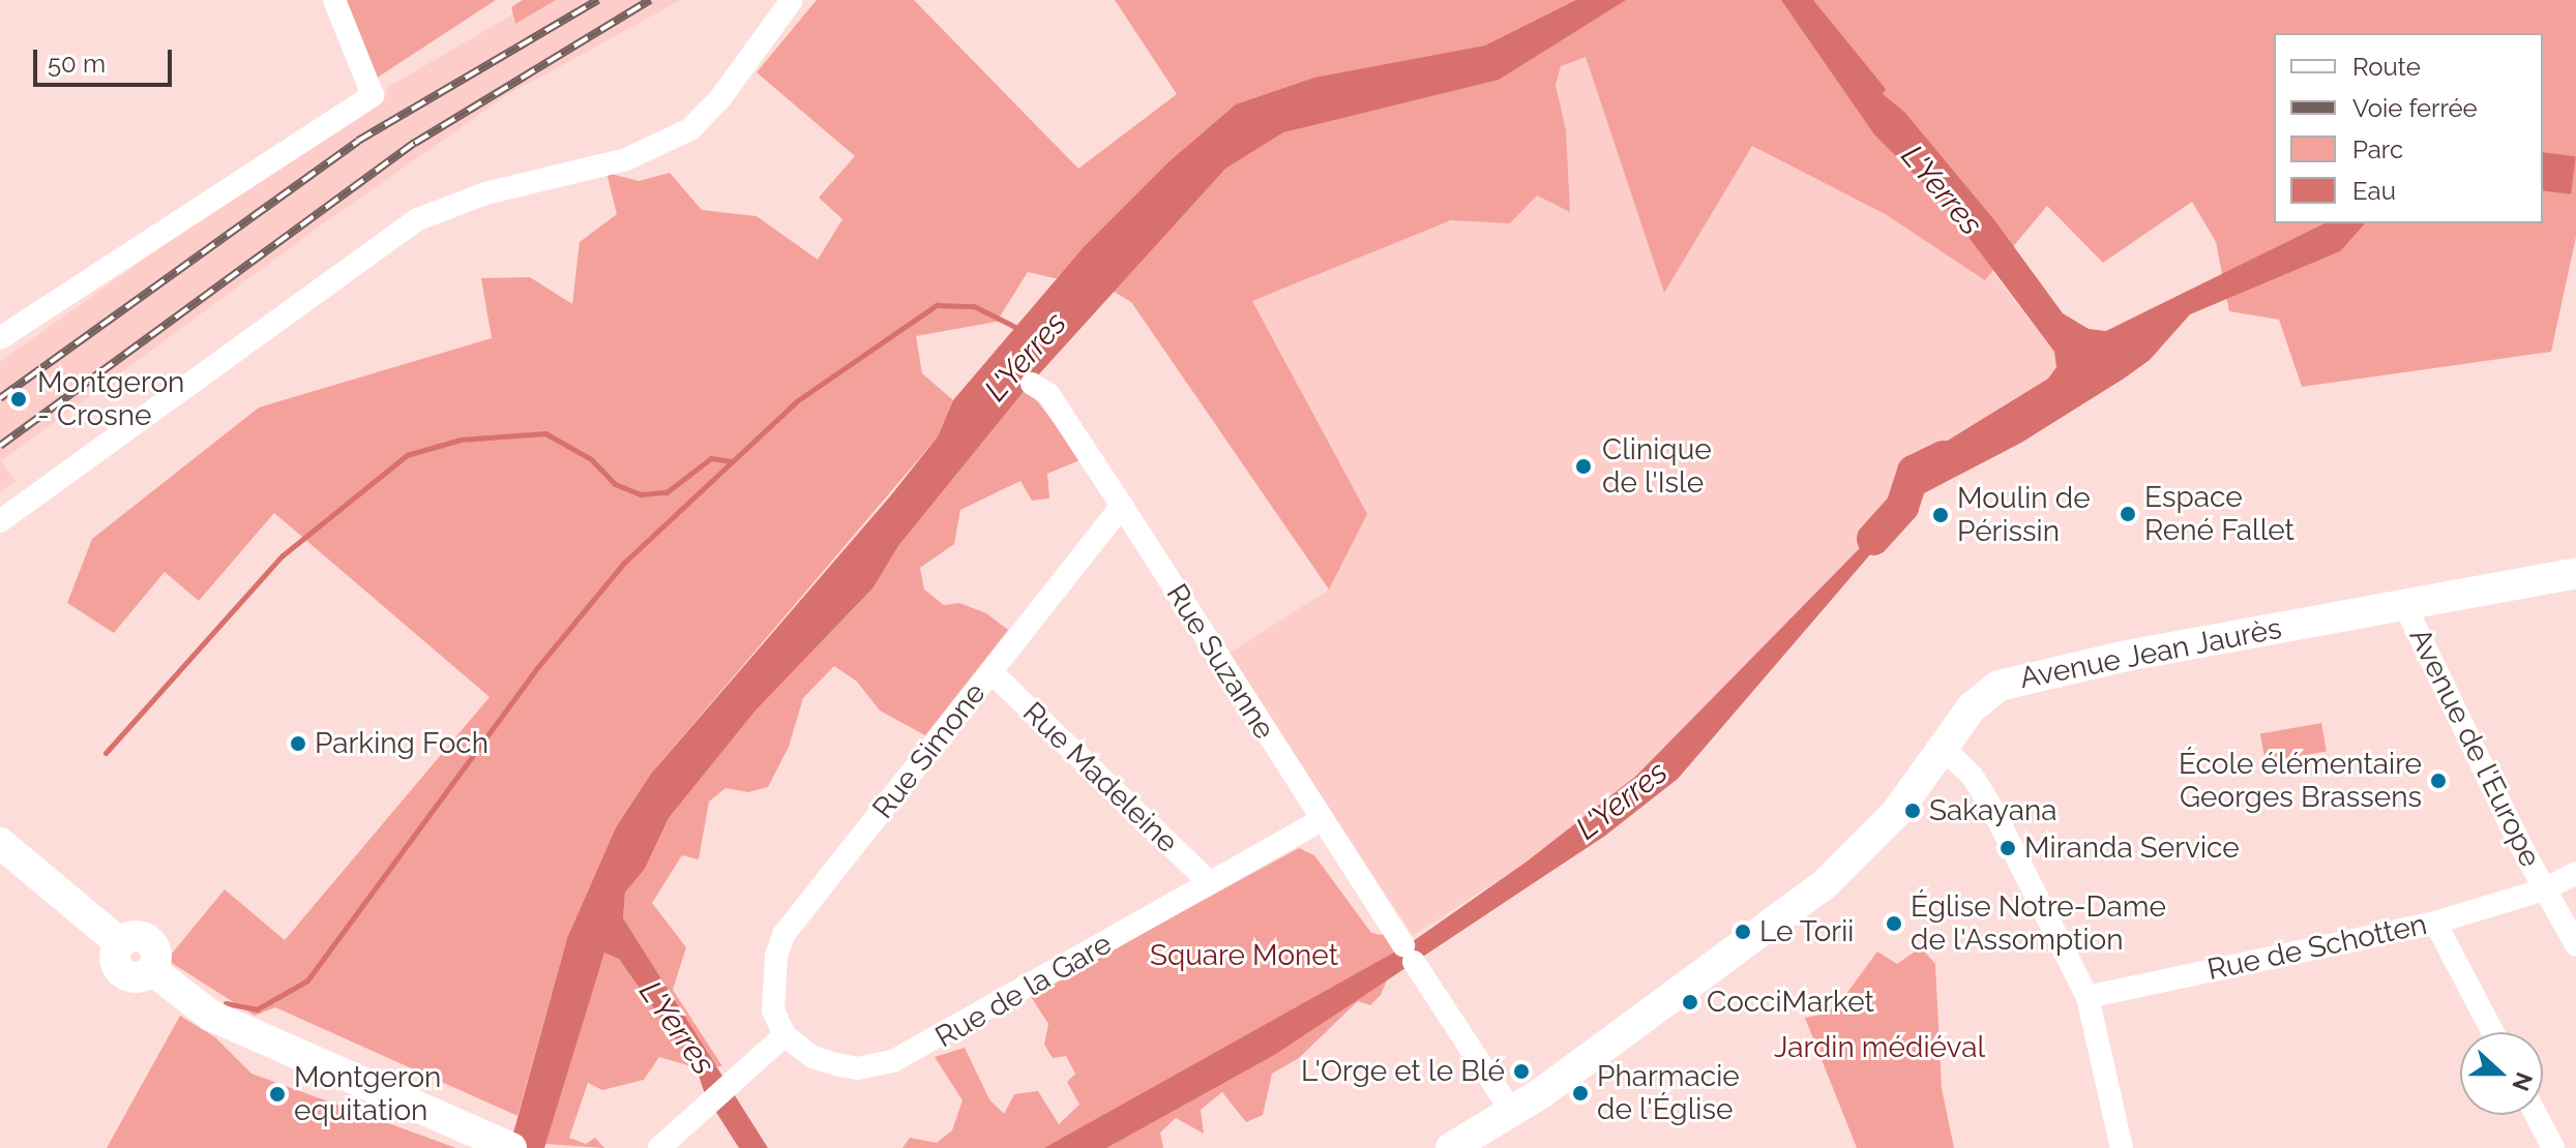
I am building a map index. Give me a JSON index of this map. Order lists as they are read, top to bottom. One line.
{"streets":{"street":["Avenue Jean Jaurès","Rue Suzanne","Avenue de l'Europe","Rue Simone","Rue Madeleine","Rue de Schotten","Rue de la Gare"]},"crossings":[["Avenue Jean Jaurès","Rue Suzanne"],["Avenue Jean Jaurès","Avenue de l'Europe"],["Rue Suzanne","Rue Simone"],["Rue Suzanne","Rue de la Gare"],["Avenue de l'Europe","Rue de Schotten"],["Rue Simone","Rue Madeleine"],["Rue Simone","Rue de la Gare"],["Rue Madeleine","Rue de la Gare"]],"water":["L'Yerres"],"parks":["Square Monet","Jardin médiéval"],"places":["Montgeron - Crosne","Clinique de l'Isle","Espace René Fallet","Moulin de Périssin","Parking Foch","École élémentaire Georges Brassens","Sakayana","Miranda Service","Église Notre-Dame de l'Assomption","Le Torii","CocciMarket","L'Orge et le Blé","Pharmacie de l'Église","Montgeron equitation"],"legend":["Route","Voie ferrée","Parc","Eau"],"scale_bar":"50 m","north":"right"}
